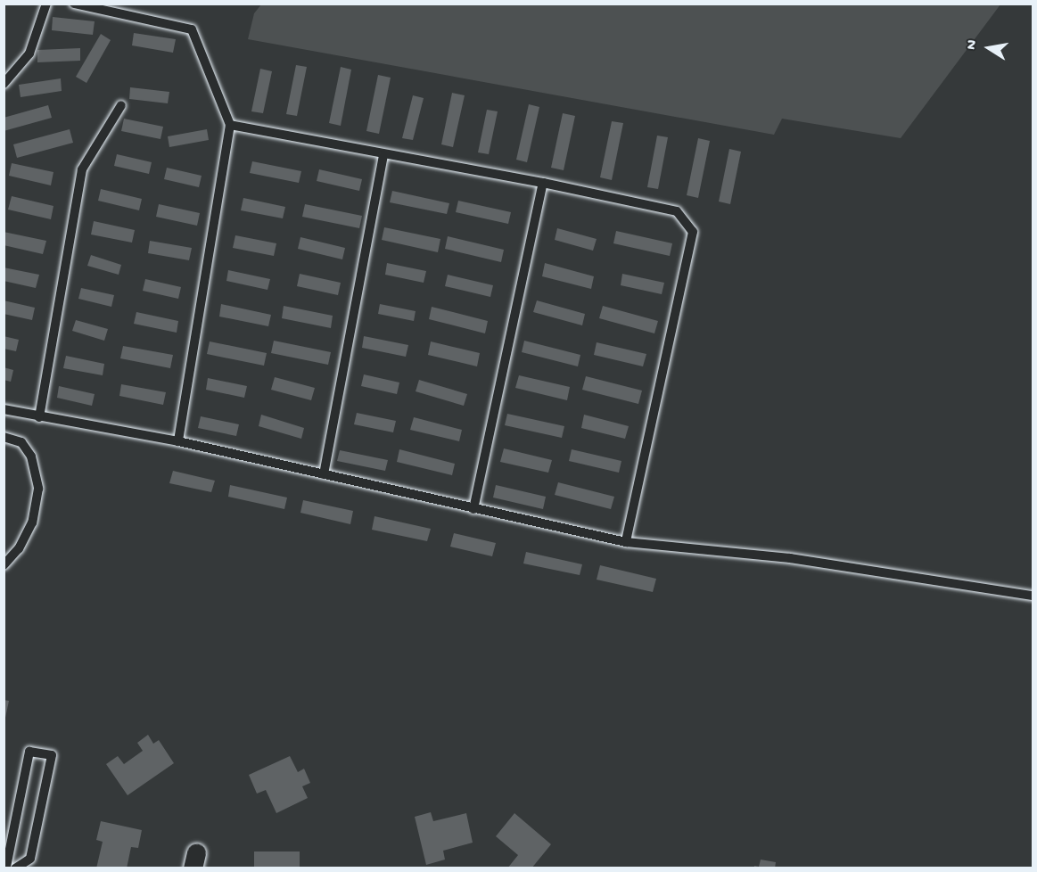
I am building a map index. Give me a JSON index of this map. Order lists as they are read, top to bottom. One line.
{"north":"left"}
